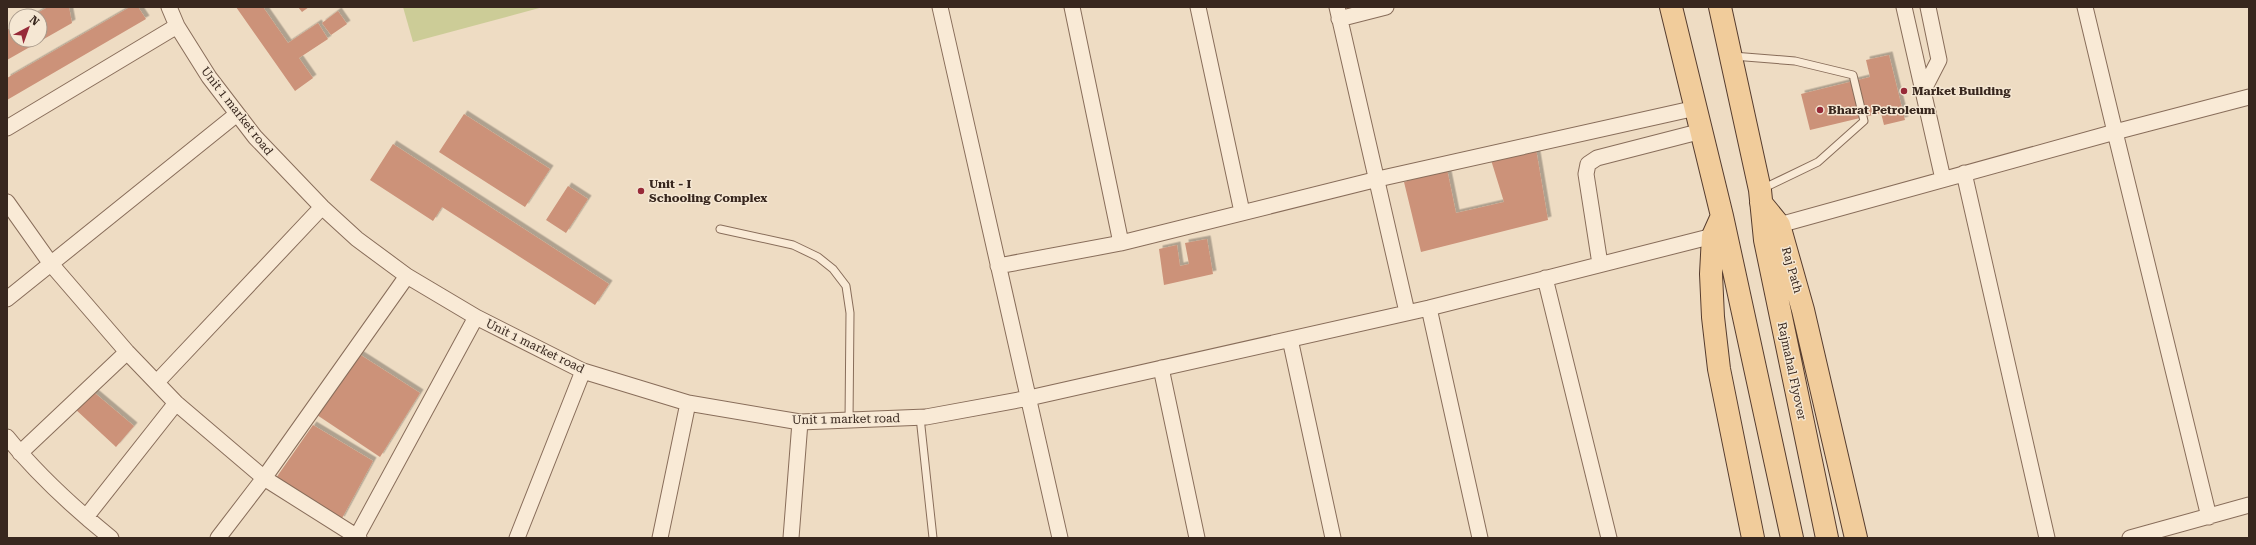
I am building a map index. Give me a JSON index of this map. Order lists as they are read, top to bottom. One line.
{"streets":{"main road":["Raj Path","Rajmahal Flyover"],"street":["Unit 1 market road"]},"crossings":[["Raj Path","Rajmahal Flyover"]],"places":["Market Building","Bharat Petroleum","Unit - I Schooling Complex"],"north":"top right"}
